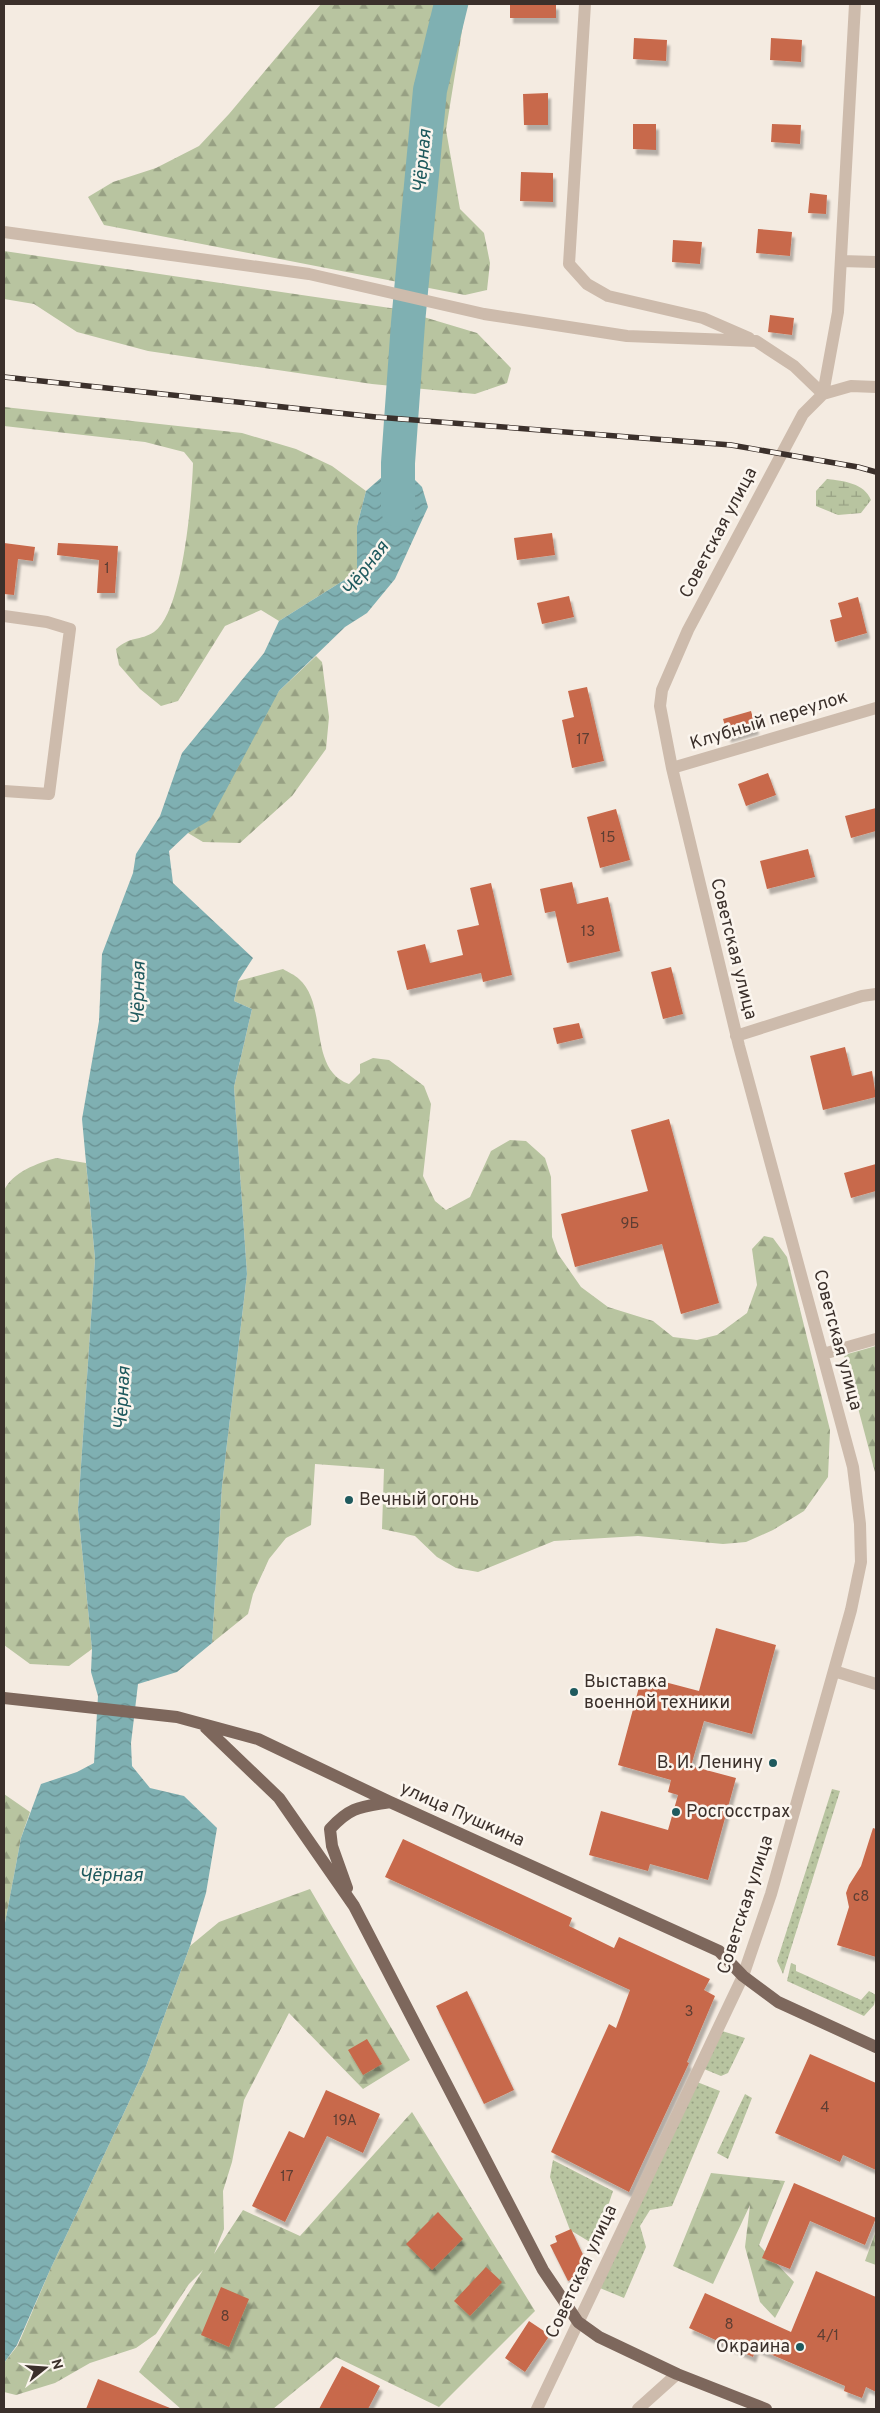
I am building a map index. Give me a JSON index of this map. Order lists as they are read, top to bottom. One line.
{"streets":{"main road":["улица Пушкина"],"street":["Советская улица","Клубный переулок"]},"crossings":[["Советская улица","Клубный переулок"],["Советская улица","улица Пушкина"]],"water":["Чёрная"],"places":["Вечный огонь","Выставка военной техники","В. И. Ленину","Росгосстрах","Окраина"],"house_numbers":["1","17","15","13","9Б","с8","3","4","19А","17","8","8","4/1"],"north":"right"}
